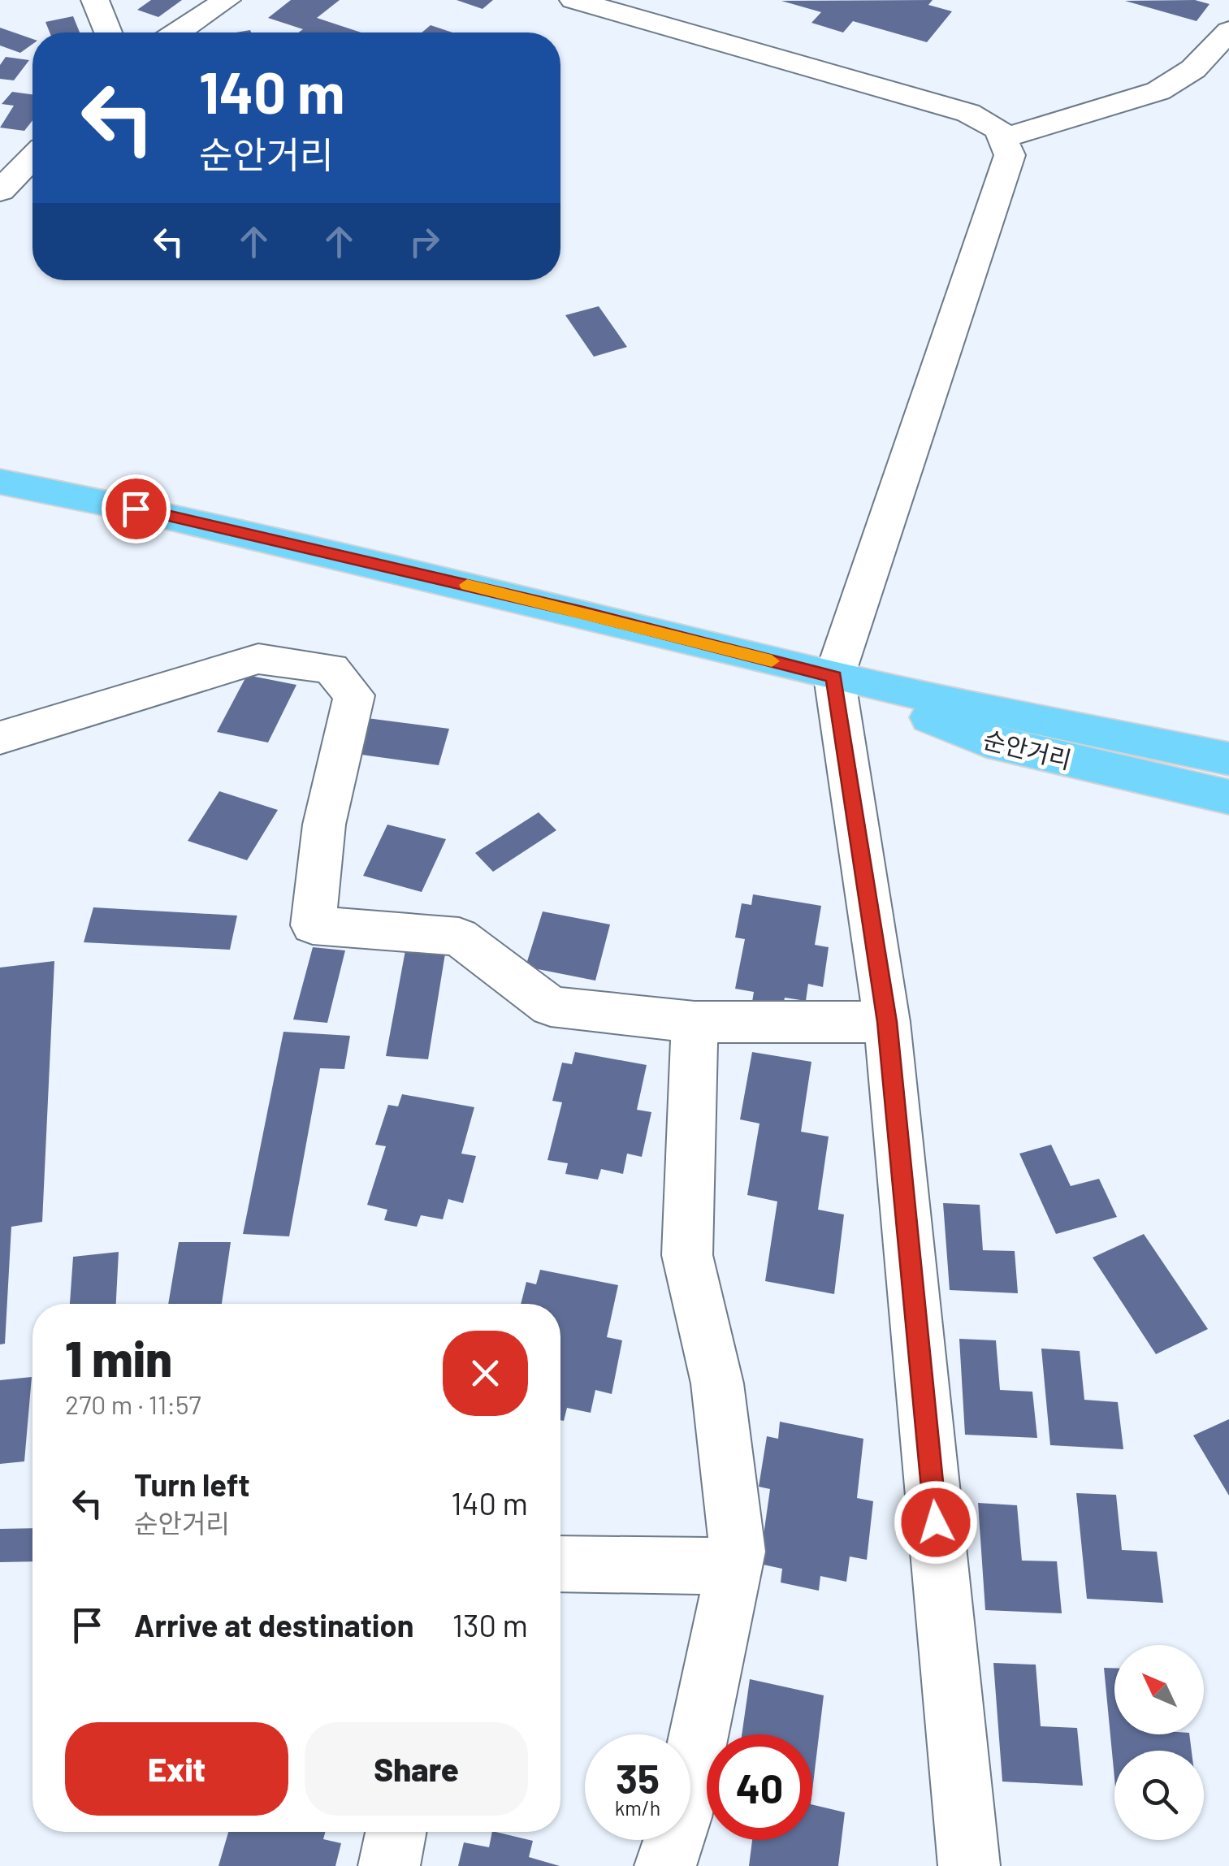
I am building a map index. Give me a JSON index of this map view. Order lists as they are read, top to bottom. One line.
{"streets":{"main road":["순안거리"]},"north":"top left","page":{"turn":["140 m","순안거리"],"heading":["1 min","270 m · 11:57"],"list":[{"name":"Turn left","note":"순안거리","value":"140 m"},{"name":"Arrive at destination","value":"130 m"}],"buttons":["Exit","Share"],"speed":"35 km/h","limit":"40"}}
